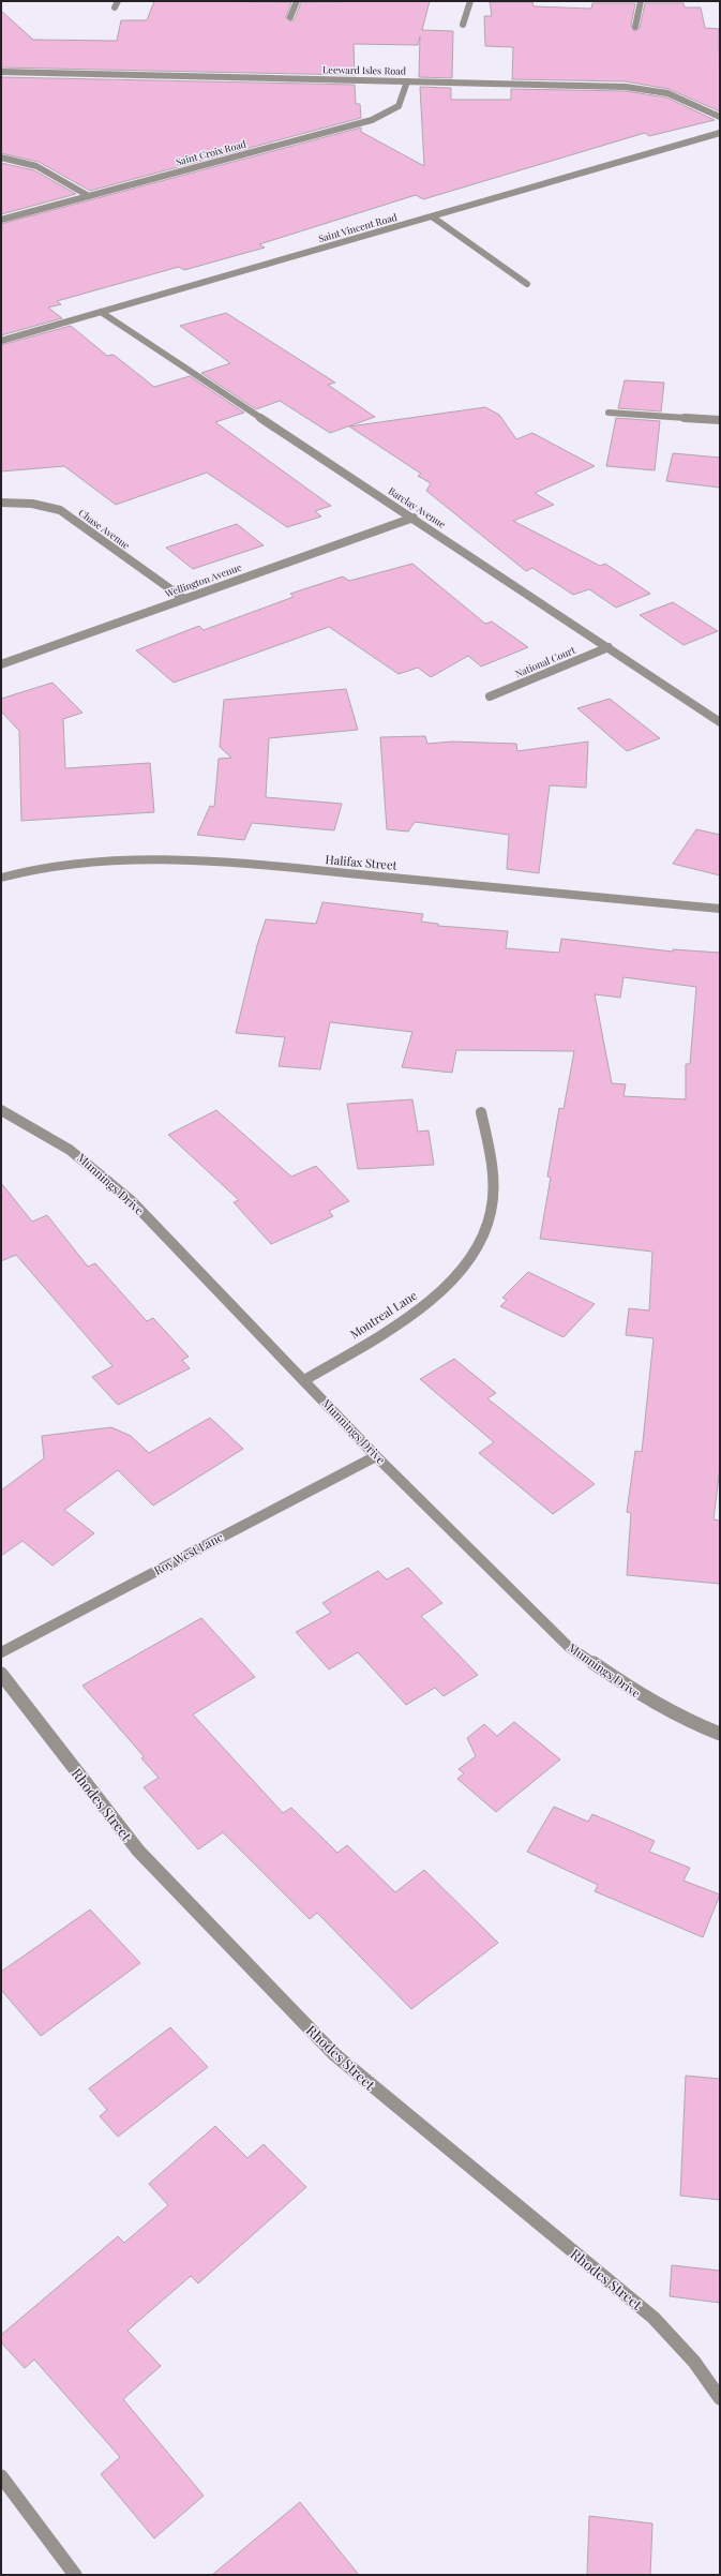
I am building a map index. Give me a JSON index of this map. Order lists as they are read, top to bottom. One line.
{"streets":{"street":["Leeward Isles Road","Saint Croix Road","Saint Vincent Road","Barclay Avenue","Chase Avenue","Wellington Avenue","National Court","Halifax Street","Munnings Drive","Montreal Lane","Roy West Lane","Rhodes Street"]},"crossings":[["Leeward Isles Road","Saint Croix Road"],["Saint Vincent Road","Barclay Avenue"],["Barclay Avenue","Wellington Avenue"],["Barclay Avenue","National Court"],["Chase Avenue","Wellington Avenue"],["Munnings Drive","Montreal Lane"],["Munnings Drive","Roy West Lane"]]}
